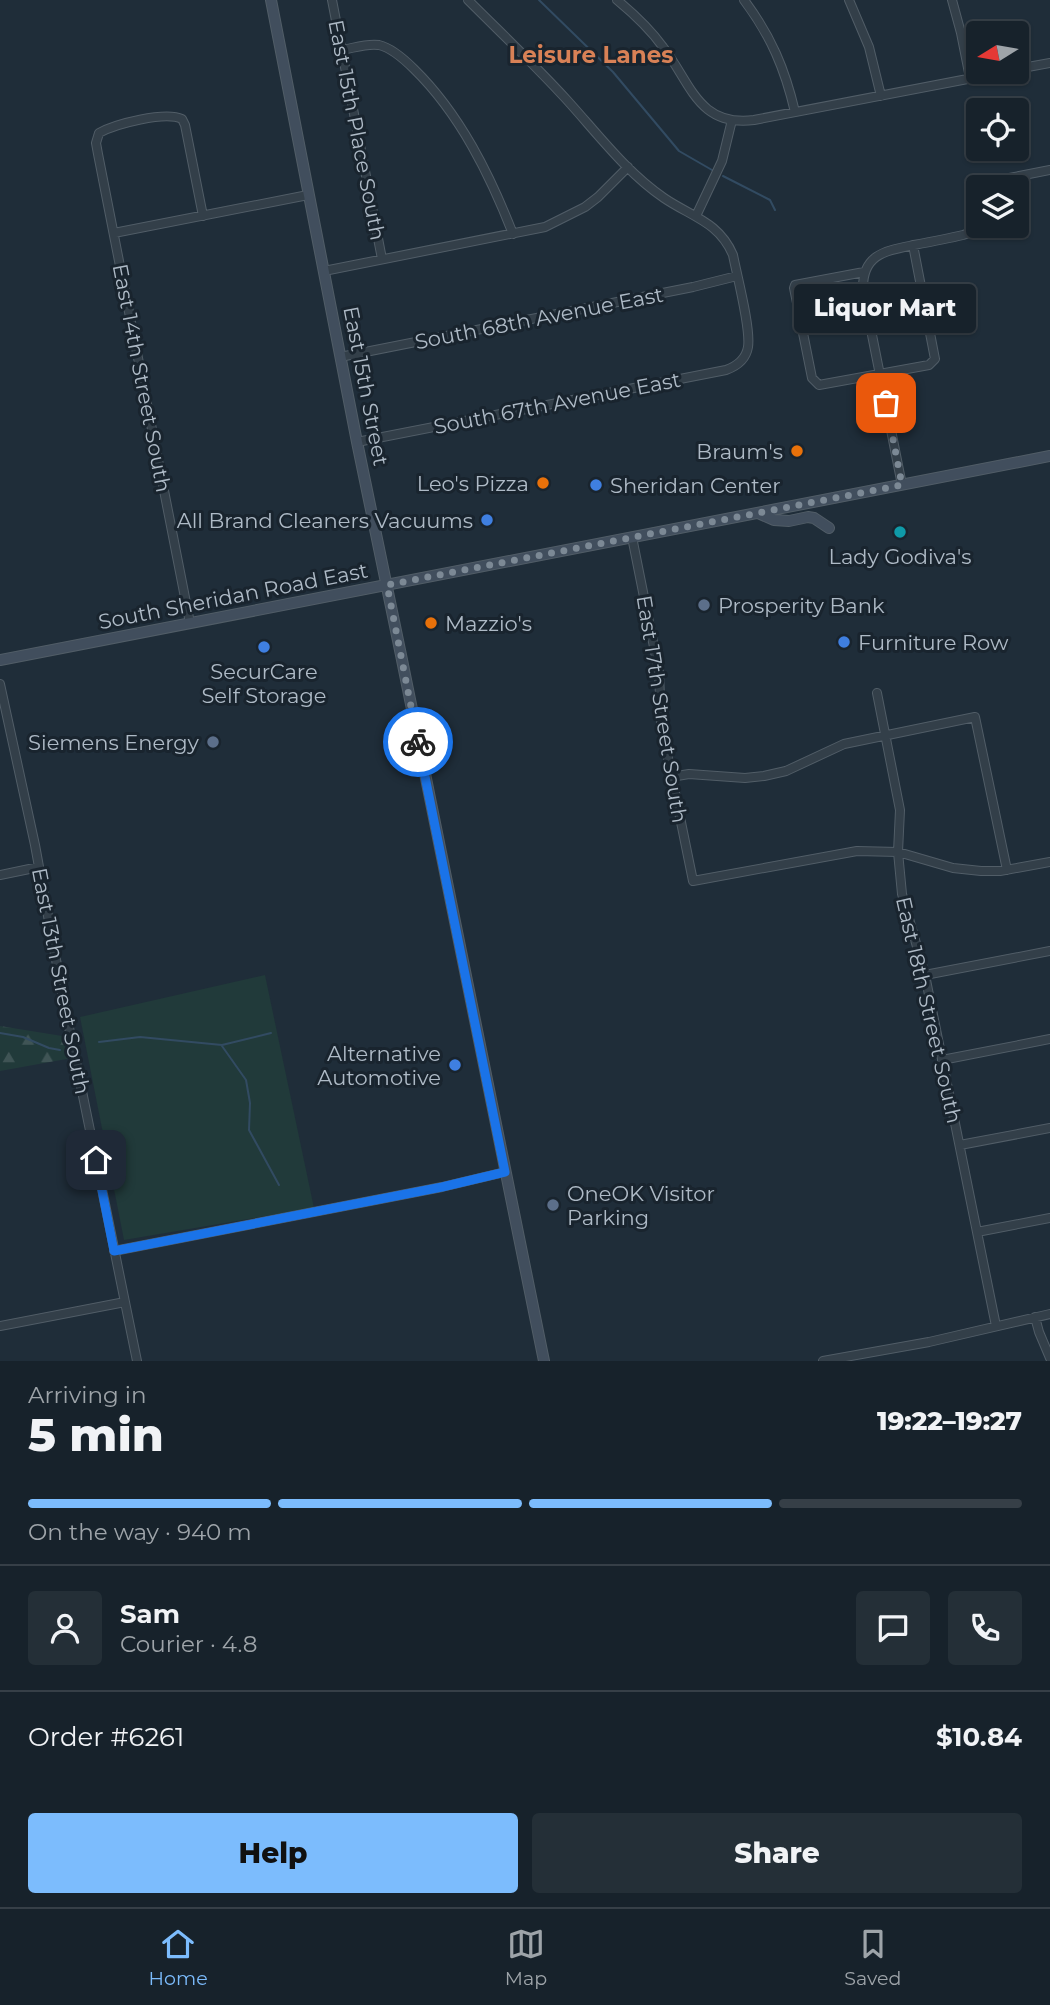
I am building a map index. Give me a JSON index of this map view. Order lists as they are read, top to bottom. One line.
{"streets":{"main road":["East 15th Street","South Sheridan Road East"],"street":["East 15th Place South","South 68th Avenue East","East 14th Street South","South 67th Avenue East","East 17th Street South","East 13th Street South","East 18th Street South"]},"crossings":[["South 68th Avenue East","East 15th Street"],["South 68th Avenue East","South 67th Avenue East"],["East 14th Street South","South Sheridan Road East"],["East 15th Street","South 67th Avenue East"],["East 15th Street","South Sheridan Road East"],["South Sheridan Road East","East 17th Street South"],["East 17th Street South","East 18th Street South"]],"districts":["Leisure Lanes"],"places":["Liquor Mart","Braum's","Leo's Pizza","Sheridan Center","All Brand Cleaners Vacuums","Lady Godiva's","Prosperity Bank","Mazzio's","Furniture Row","SecurCare Self Storage","Siemens Energy","Alternative Automotive","OneOK Visitor Parking"],"north":"left","page":{"bubble":"Liquor Mart","heading":["5 min","Arriving in","19:22–19:27"],"panel":["Sam","Courier · 4.8","Order #6261","$10.84"],"bar":"On the way · 940 m","buttons":["Help","Share"],"tabs":["Home","Map","Saved"]}}
